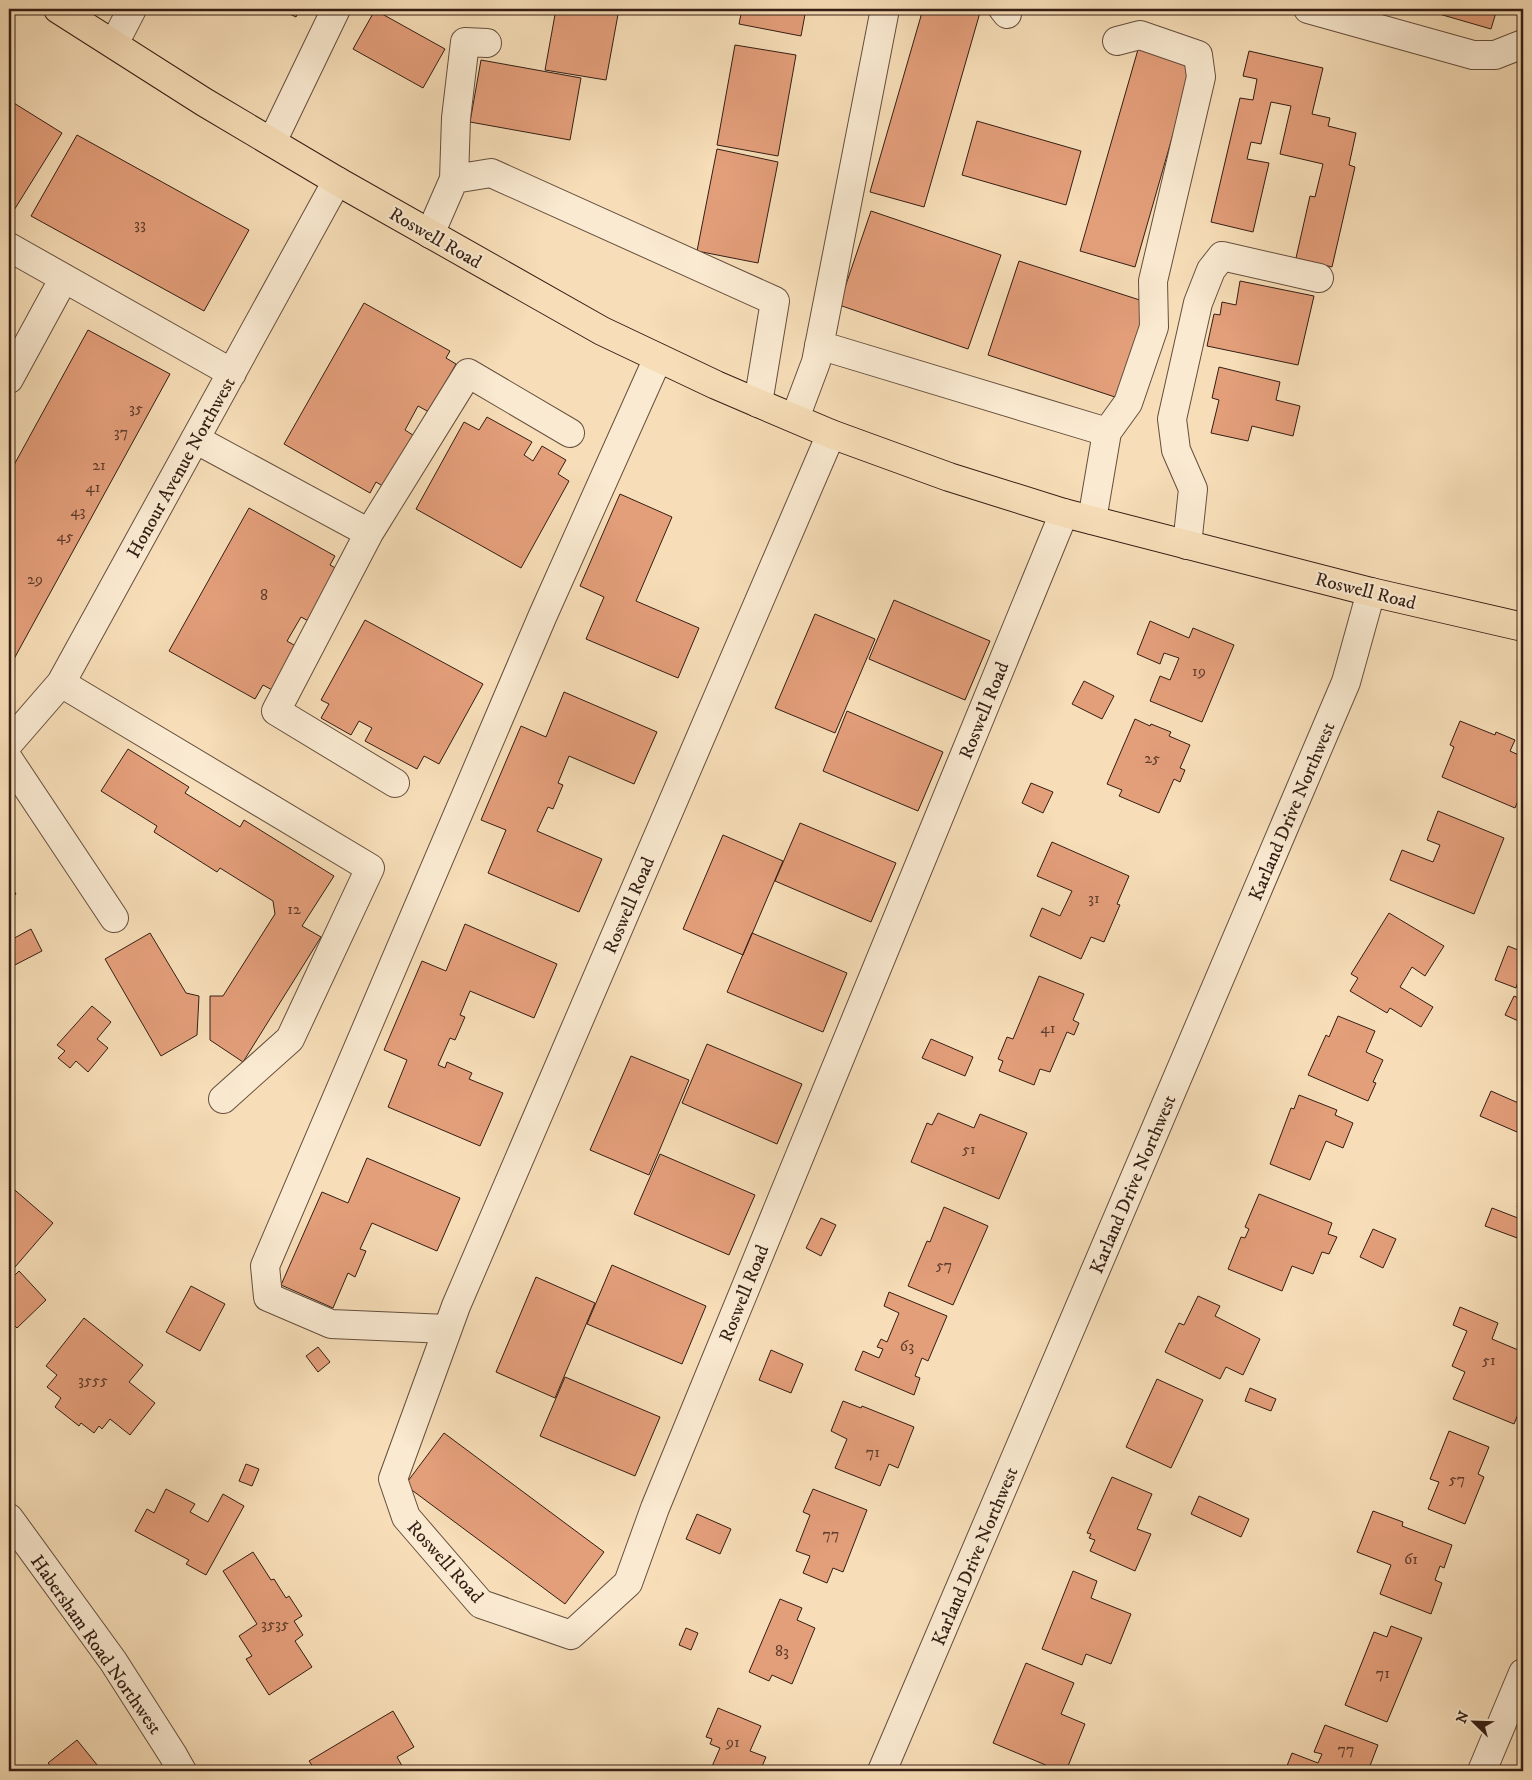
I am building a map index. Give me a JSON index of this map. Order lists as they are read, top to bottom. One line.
{"streets":{"main road":["Roswell Road"],"street":["Honour Avenue Northwest","Karland Drive Northwest","Habersham Road Northwest"]},"crossings":[["Roswell Road","Honour Avenue Northwest"],["Roswell Road","Karland Drive Northwest"]],"house_numbers":["33","35","37","21","41","43","45","29","8","19","25","31","12","41","51","57","63","51","3555","71","57","77","61","3535","83","71","91","77"],"north":"top left"}
